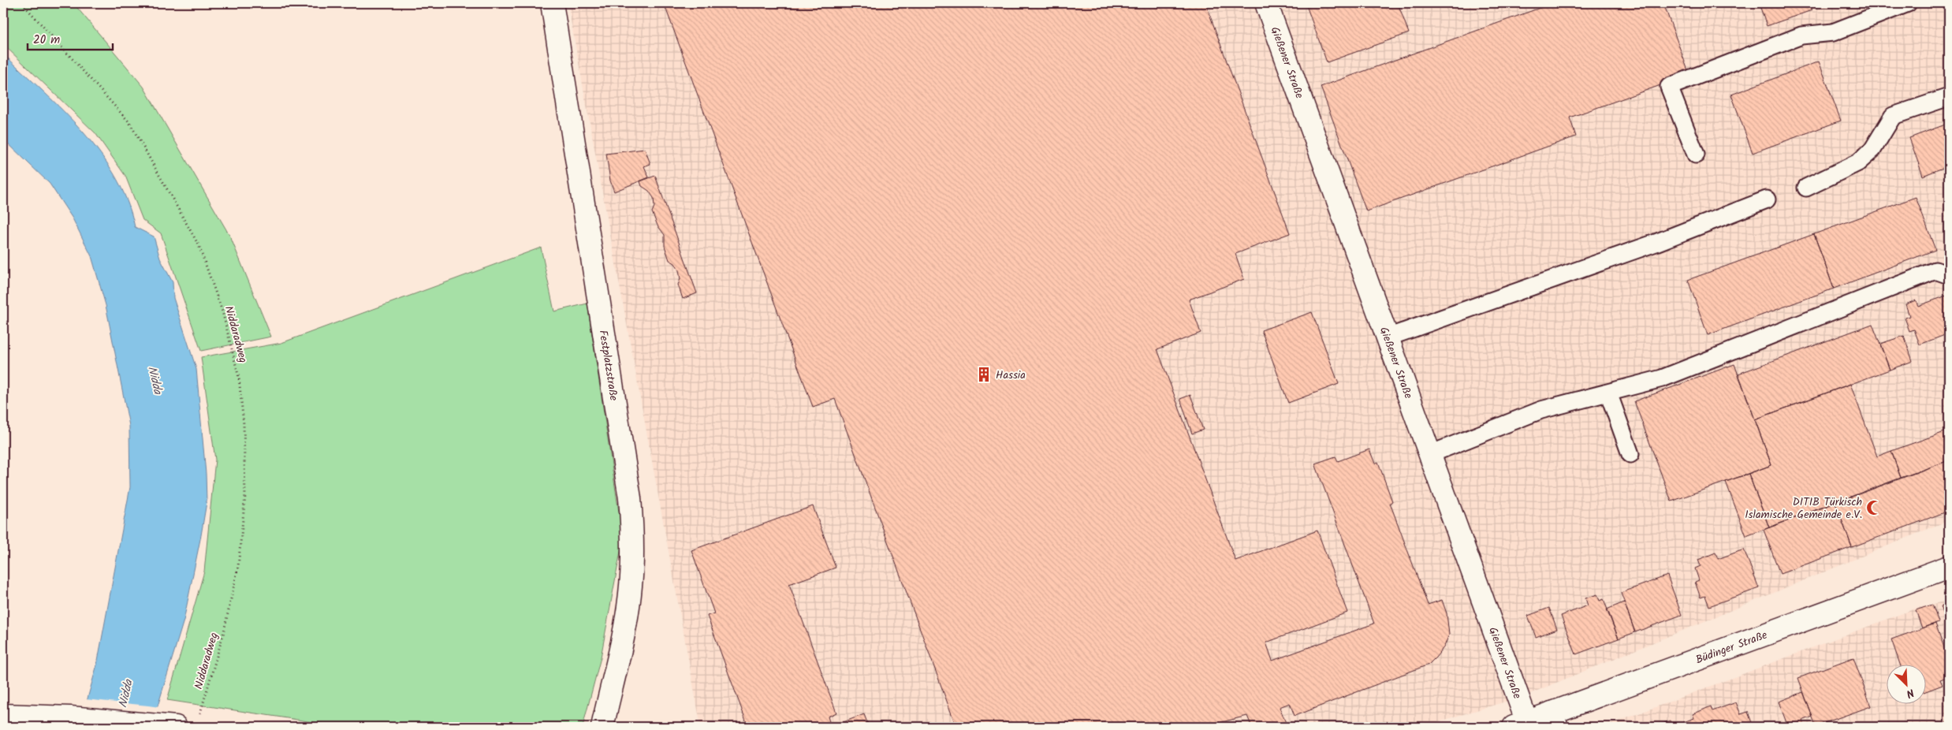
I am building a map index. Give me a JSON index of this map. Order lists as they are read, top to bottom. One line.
{"streets":{"street":["Gießener Straße","Festplatzstraße","Büdinger Straße"],"path":["Niddaradweg"]},"crossings":[["Gießener Straße","Büdinger Straße"]],"water":["Nidda"],"places":{"building":["Hassia"],"mosque":["DITIB Türkisch Islamische Gemeinde e.V."]},"scale_bar":"20 m","north":"bottom right"}
